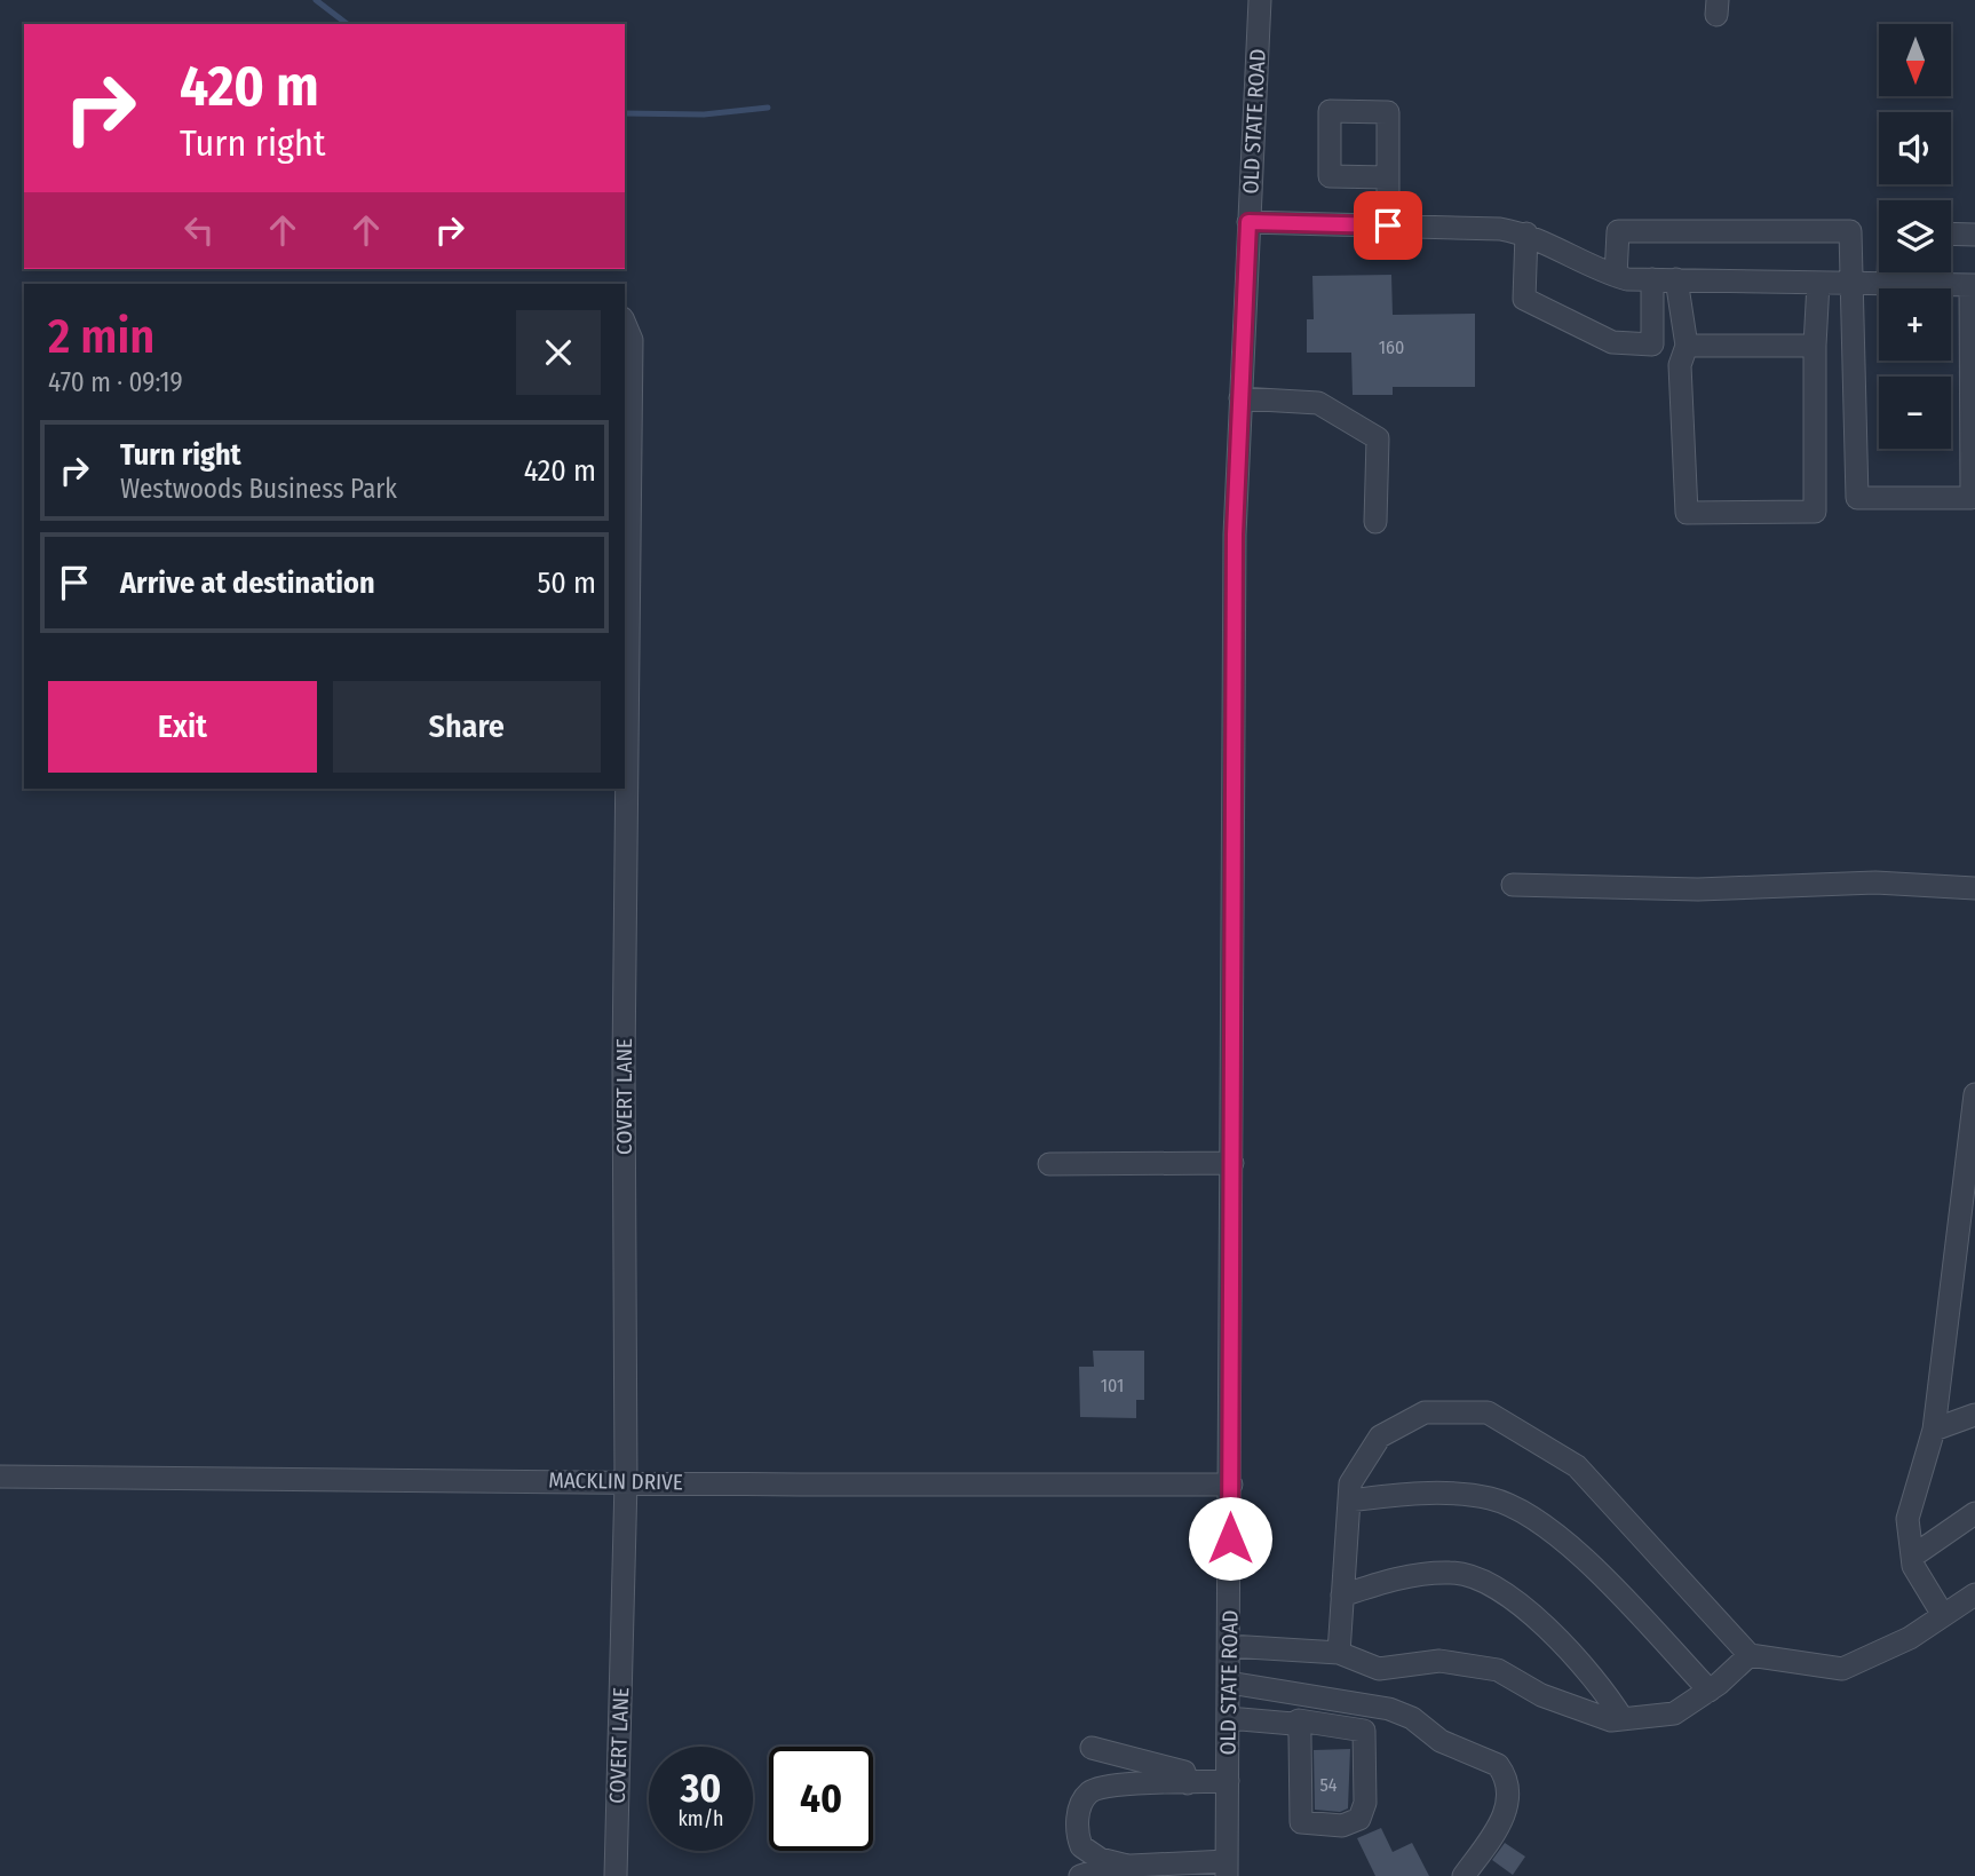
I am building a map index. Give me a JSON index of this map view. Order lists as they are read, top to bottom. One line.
{"streets":{"street":["OLD STATE ROAD","COVERT LANE","MACKLIN DRIVE"]},"crossings":[["OLD STATE ROAD","MACKLIN DRIVE"],["COVERT LANE","MACKLIN DRIVE"]],"house_numbers":["160","101","54"],"north":"bottom","page":{"map_buttons":["+","−"],"turn":["420 m","Turn right"],"heading":["2 min","470 m · 09:19"],"list":[{"name":"Turn right","note":"Westwoods Business Park","value":"420 m"},{"name":"Arrive at destination","value":"50 m"}],"buttons":["Exit","Share"],"speed":"30 km/h","limit":"40"}}
